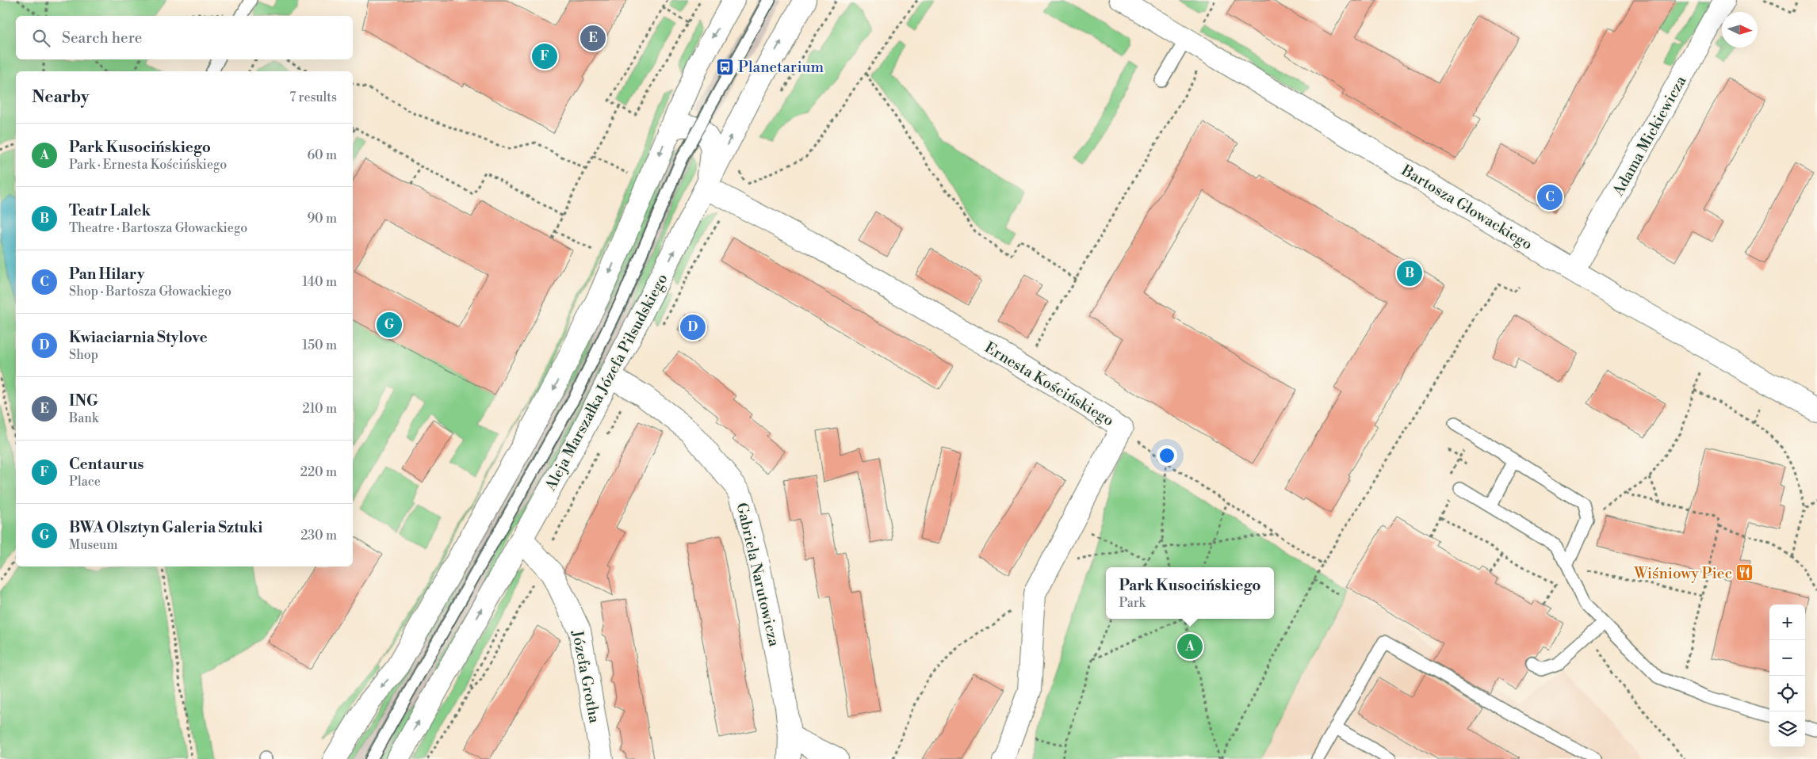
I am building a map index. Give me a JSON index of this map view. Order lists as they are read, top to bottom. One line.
{"streets":{"street":["Adama Mickiewicza","Bartosza Głowackiego","Aleja Marszałka Józefa Piłsudskiego","Ernesta Kościńskiego","Gabriela Narutowicza","Józefa Grotha"]},"crossings":[["Adama Mickiewicza","Bartosza Głowackiego"],["Aleja Marszałka Józefa Piłsudskiego","Ernesta Kościńskiego"],["Aleja Marszałka Józefa Piłsudskiego","Gabriela Narutowicza"],["Aleja Marszałka Józefa Piłsudskiego","Józefa Grotha"]],"places":{"bus stop":["Planetarium"],"restaurant":["Wiśniowy Piec"]},"north":"right","page":{"search":"Search here","pins":["E","F","C","B","G","D","A"],"heading":["Nearby","7 results"],"list":[{"mark":"A","name":"Park Kusocińskiego","note":"Park · Ernesta Kościńskiego","value":"60 m"},{"mark":"B","name":"Teatr Lalek","note":"Theatre · Bartosza Głowackiego","value":"90 m"},{"mark":"C","name":"Pan Hilary","note":"Shop · Bartosza Głowackiego","value":"140 m"},{"mark":"D","name":"Kwiaciarnia Stylove","note":"Shop","value":"150 m"},{"mark":"E","name":"ING","note":"Bank","value":"210 m"},{"mark":"F","name":"Centaurus","note":"Place","value":"220 m"},{"mark":"G","name":"BWA Olsztyn Galeria Sztuki","note":"Museum","value":"230 m"}],"popup":["Park Kusocińskiego","Park"],"map_buttons":["+","−"]}}
